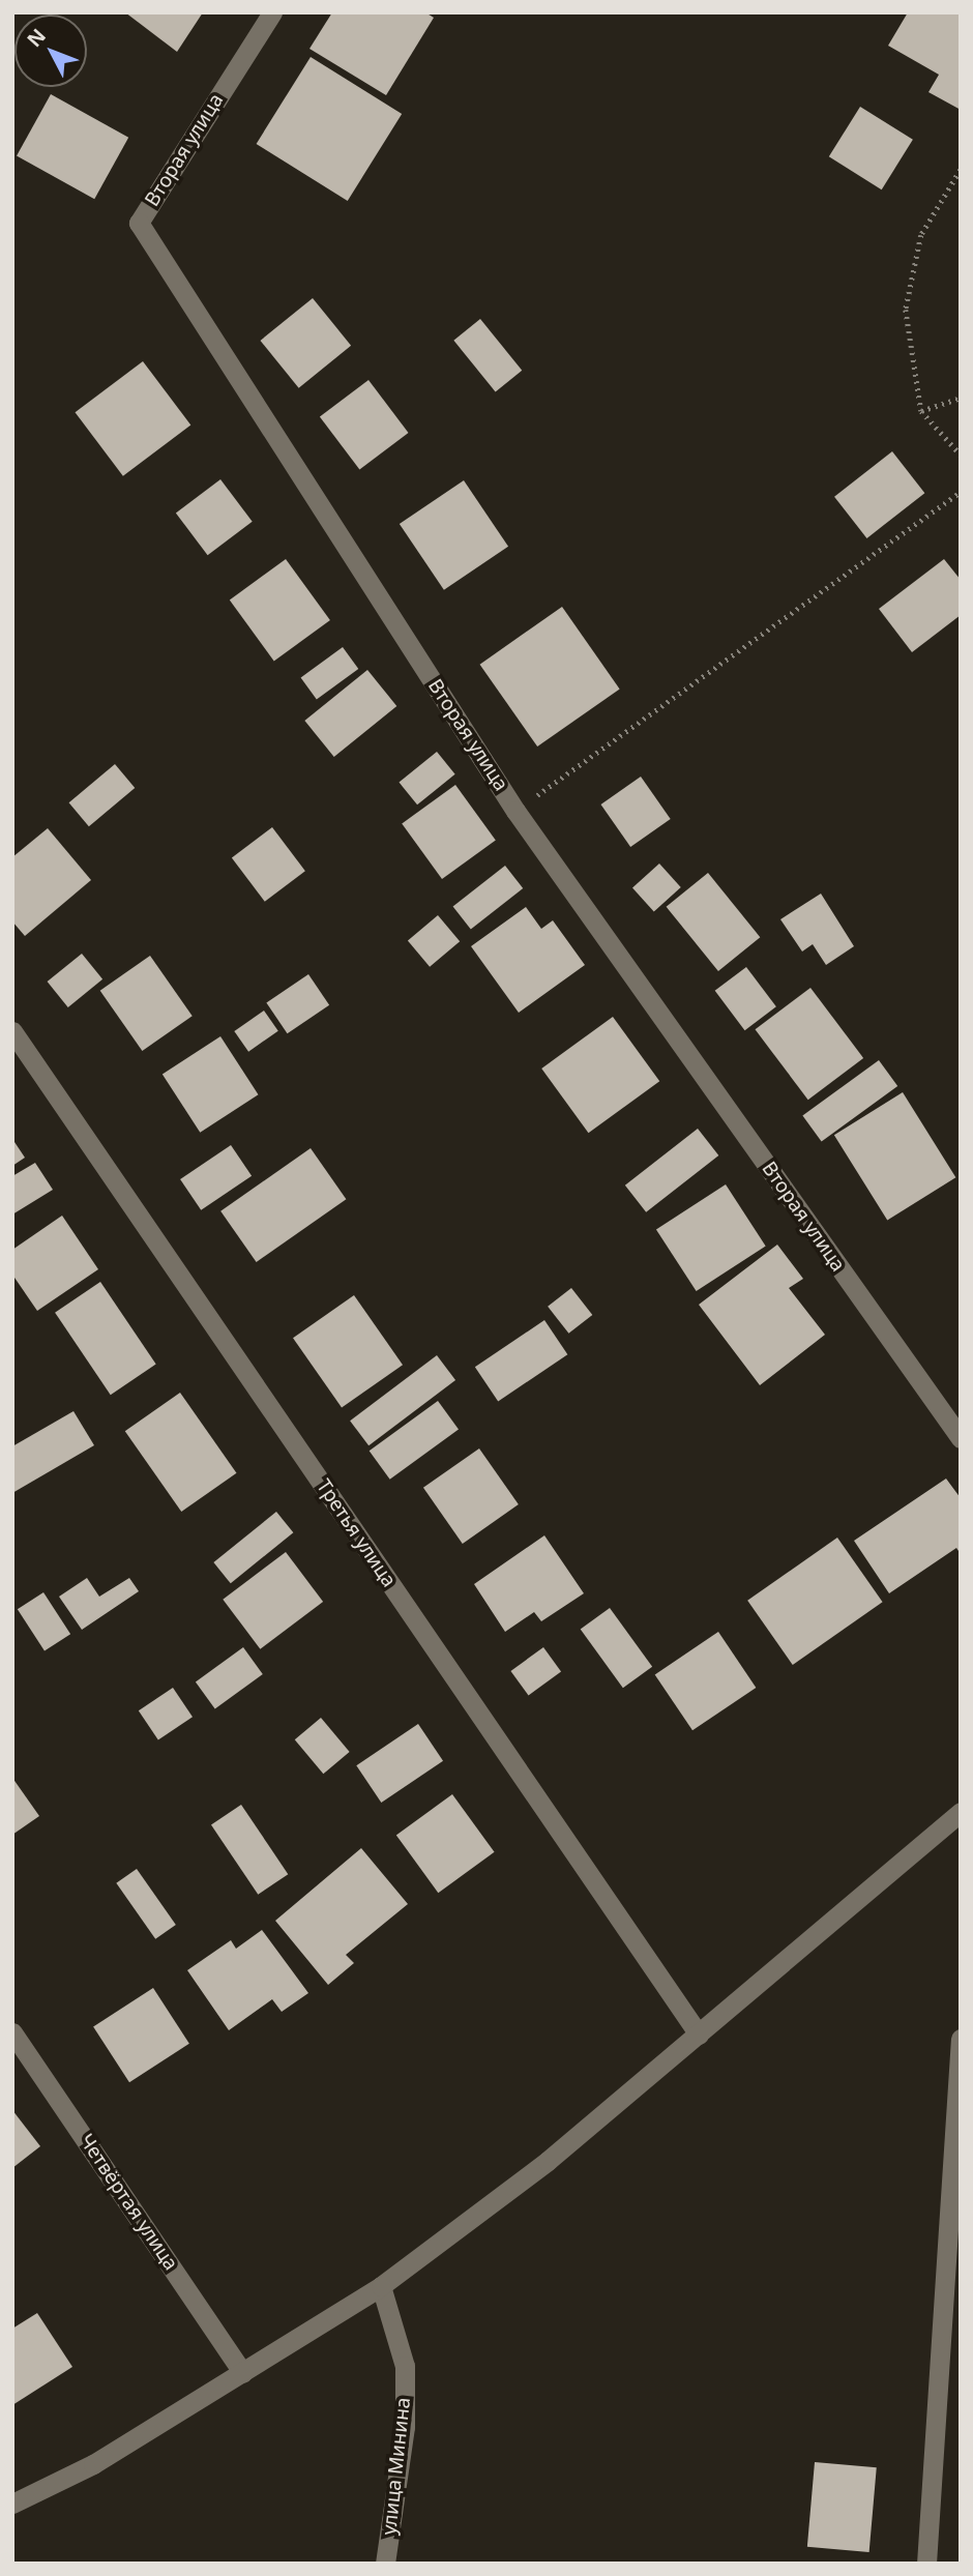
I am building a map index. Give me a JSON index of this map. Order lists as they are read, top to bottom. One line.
{"streets":{"street":["Вторая улица","Третья улица","Четвёртая улица","улица Минина"]},"north":"top left"}
